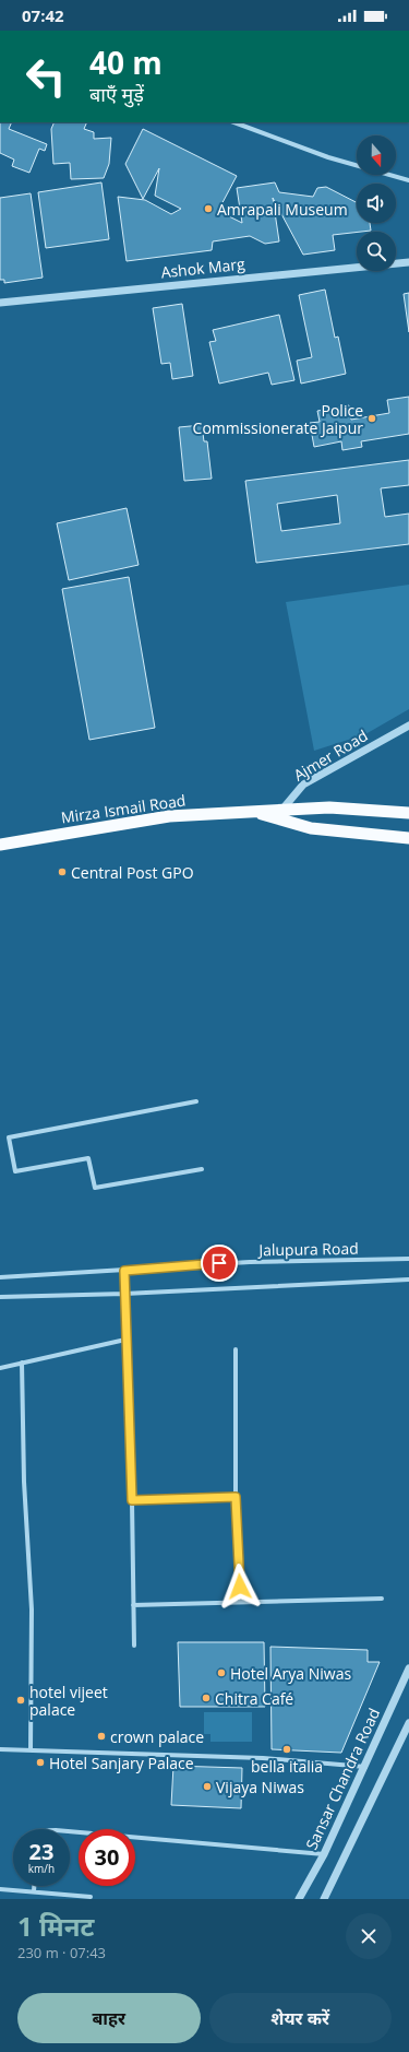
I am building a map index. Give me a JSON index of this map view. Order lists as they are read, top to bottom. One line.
{"streets":{"highway":["Mirza Ismail Road"],"street":["Ashok Marg","Ajmer Road","Jalupura Road","Sansar Chandra Road"]},"crossings":[["Ajmer Road","Mirza Ismail Road"]],"places":["Amrapali Museum","Police Commissionerate Jaipur","Central Post GPO","Hotel Arya Niwas","Chitra Café","hotel vijeet palace","crown palace","bella italia","Hotel Sanjary Palace","Vijaya Niwas"],"north":"bottom","page":{"status":"07:42","turn":["40 m","बाएँ मुड़ें"],"speed":"23 km/h","limit":"30","heading":["1 मिनट","230 m · 07:43"],"buttons":["बाहर","शेयर करें"]}}
